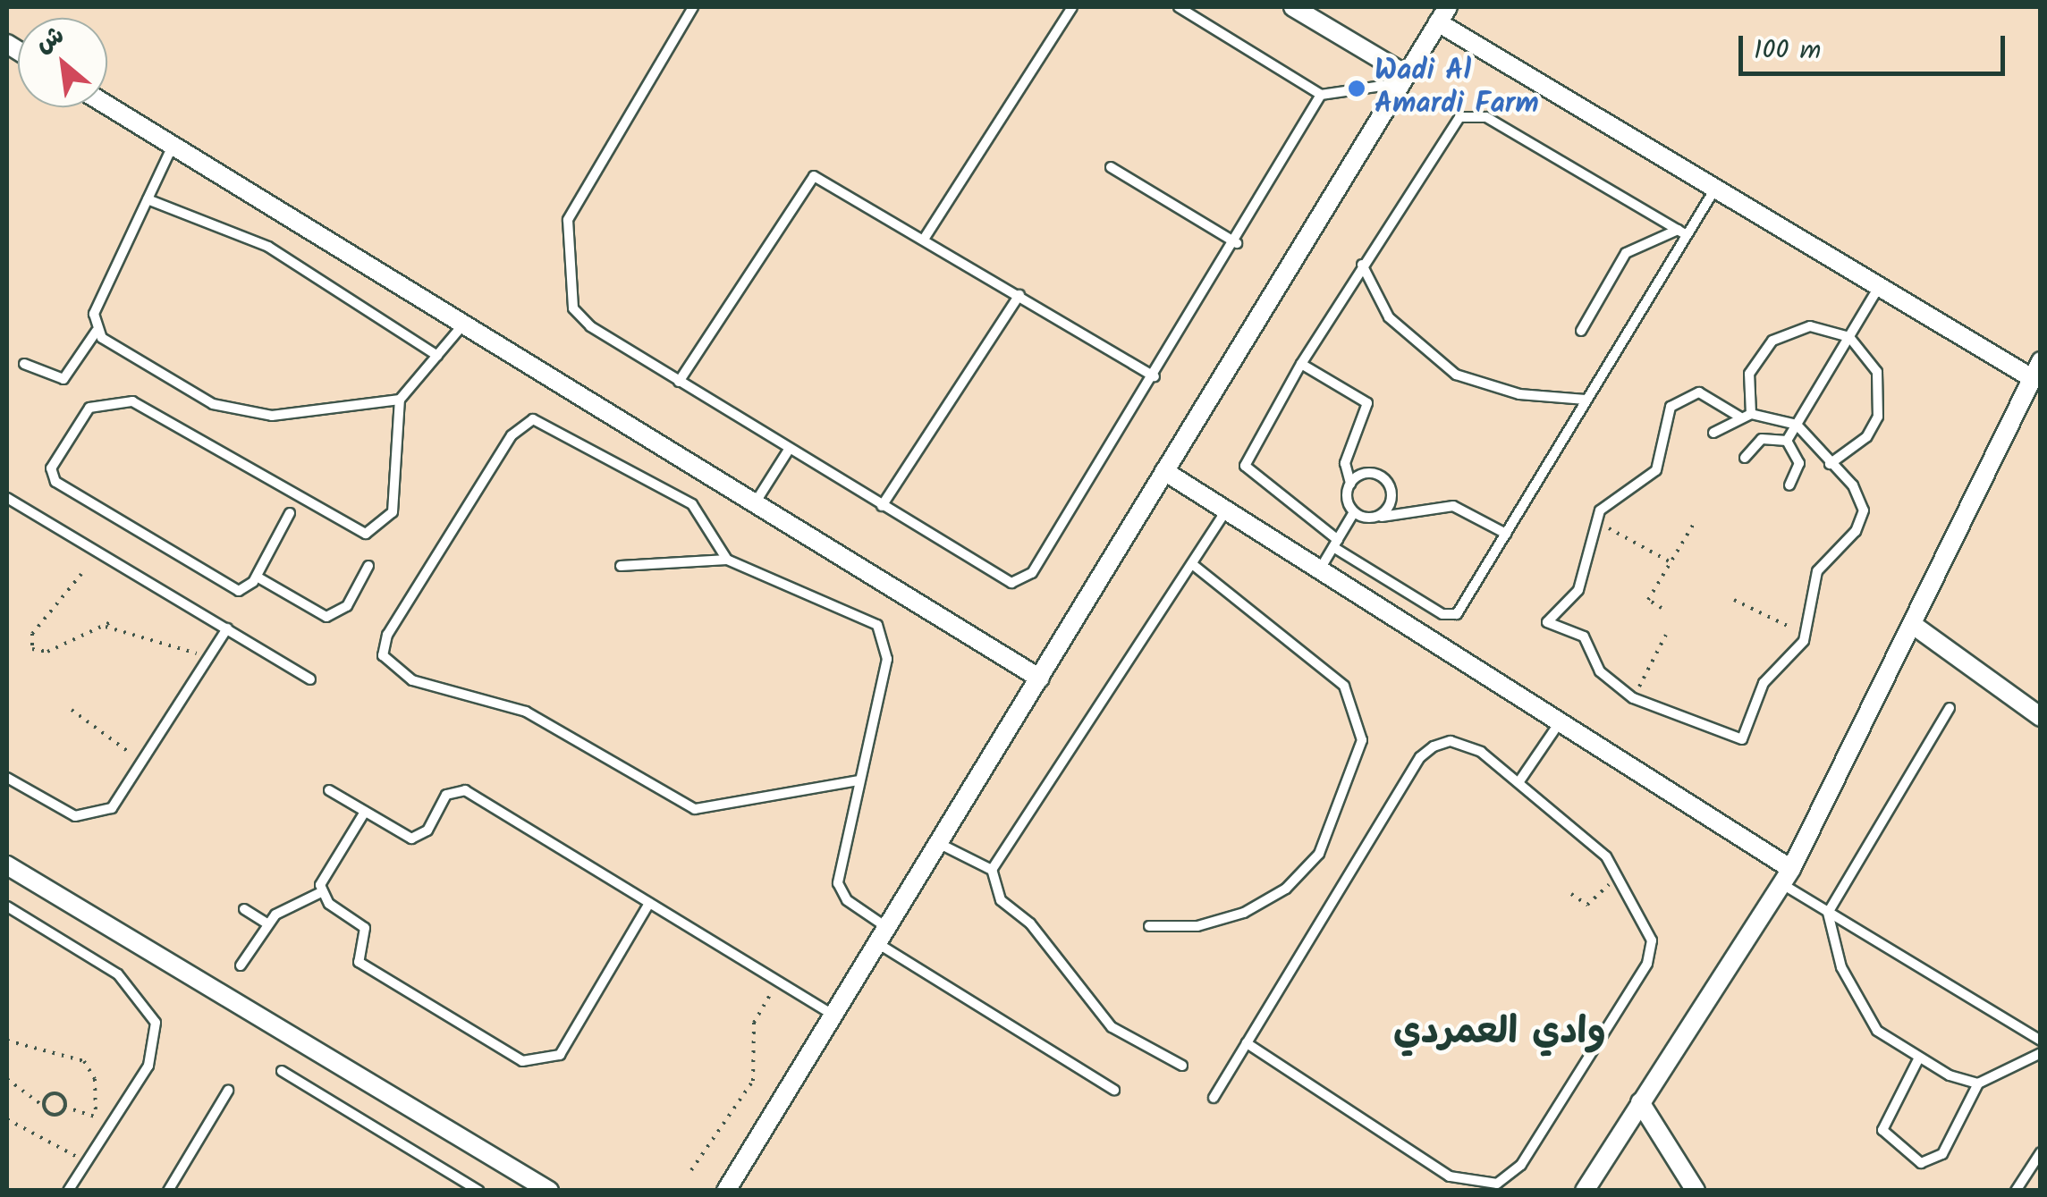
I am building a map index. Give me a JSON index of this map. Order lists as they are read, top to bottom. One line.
{"districts":["وادي العمردي"],"places":["Wadi Al Amardi Farm"],"scale_bar":"100 m","north":"top left"}
